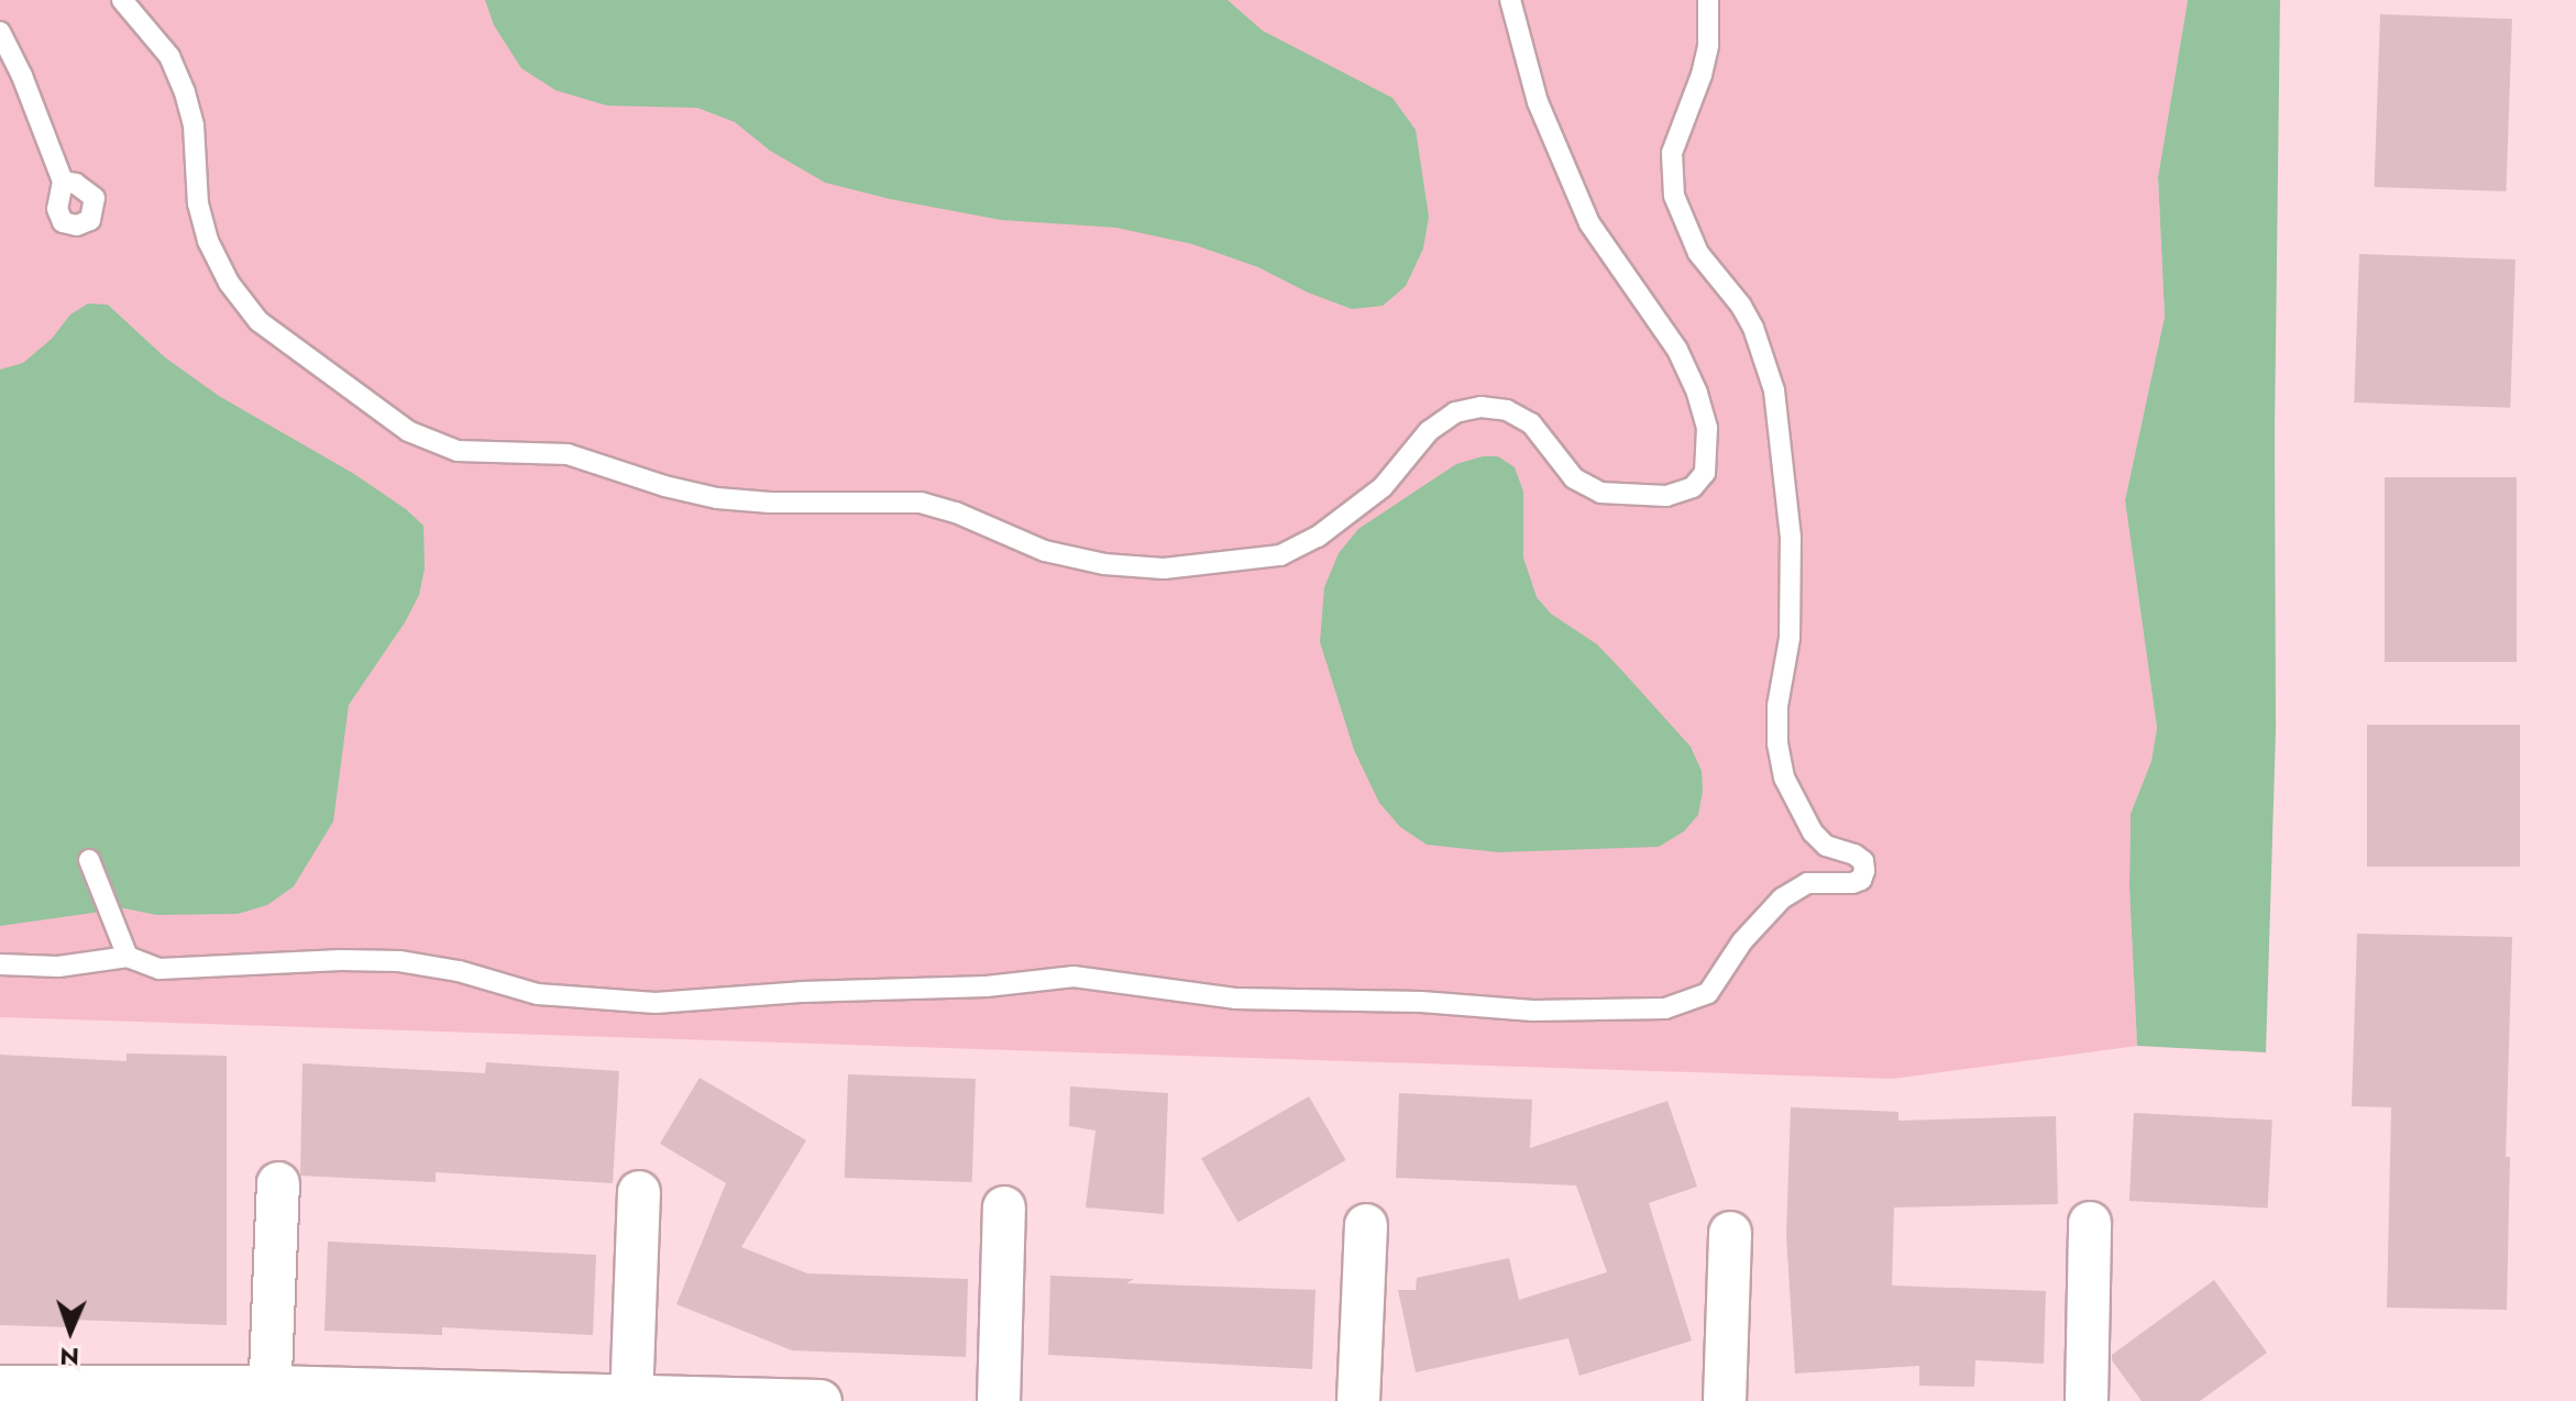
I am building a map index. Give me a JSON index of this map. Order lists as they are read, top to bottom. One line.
{"north":"bottom"}
